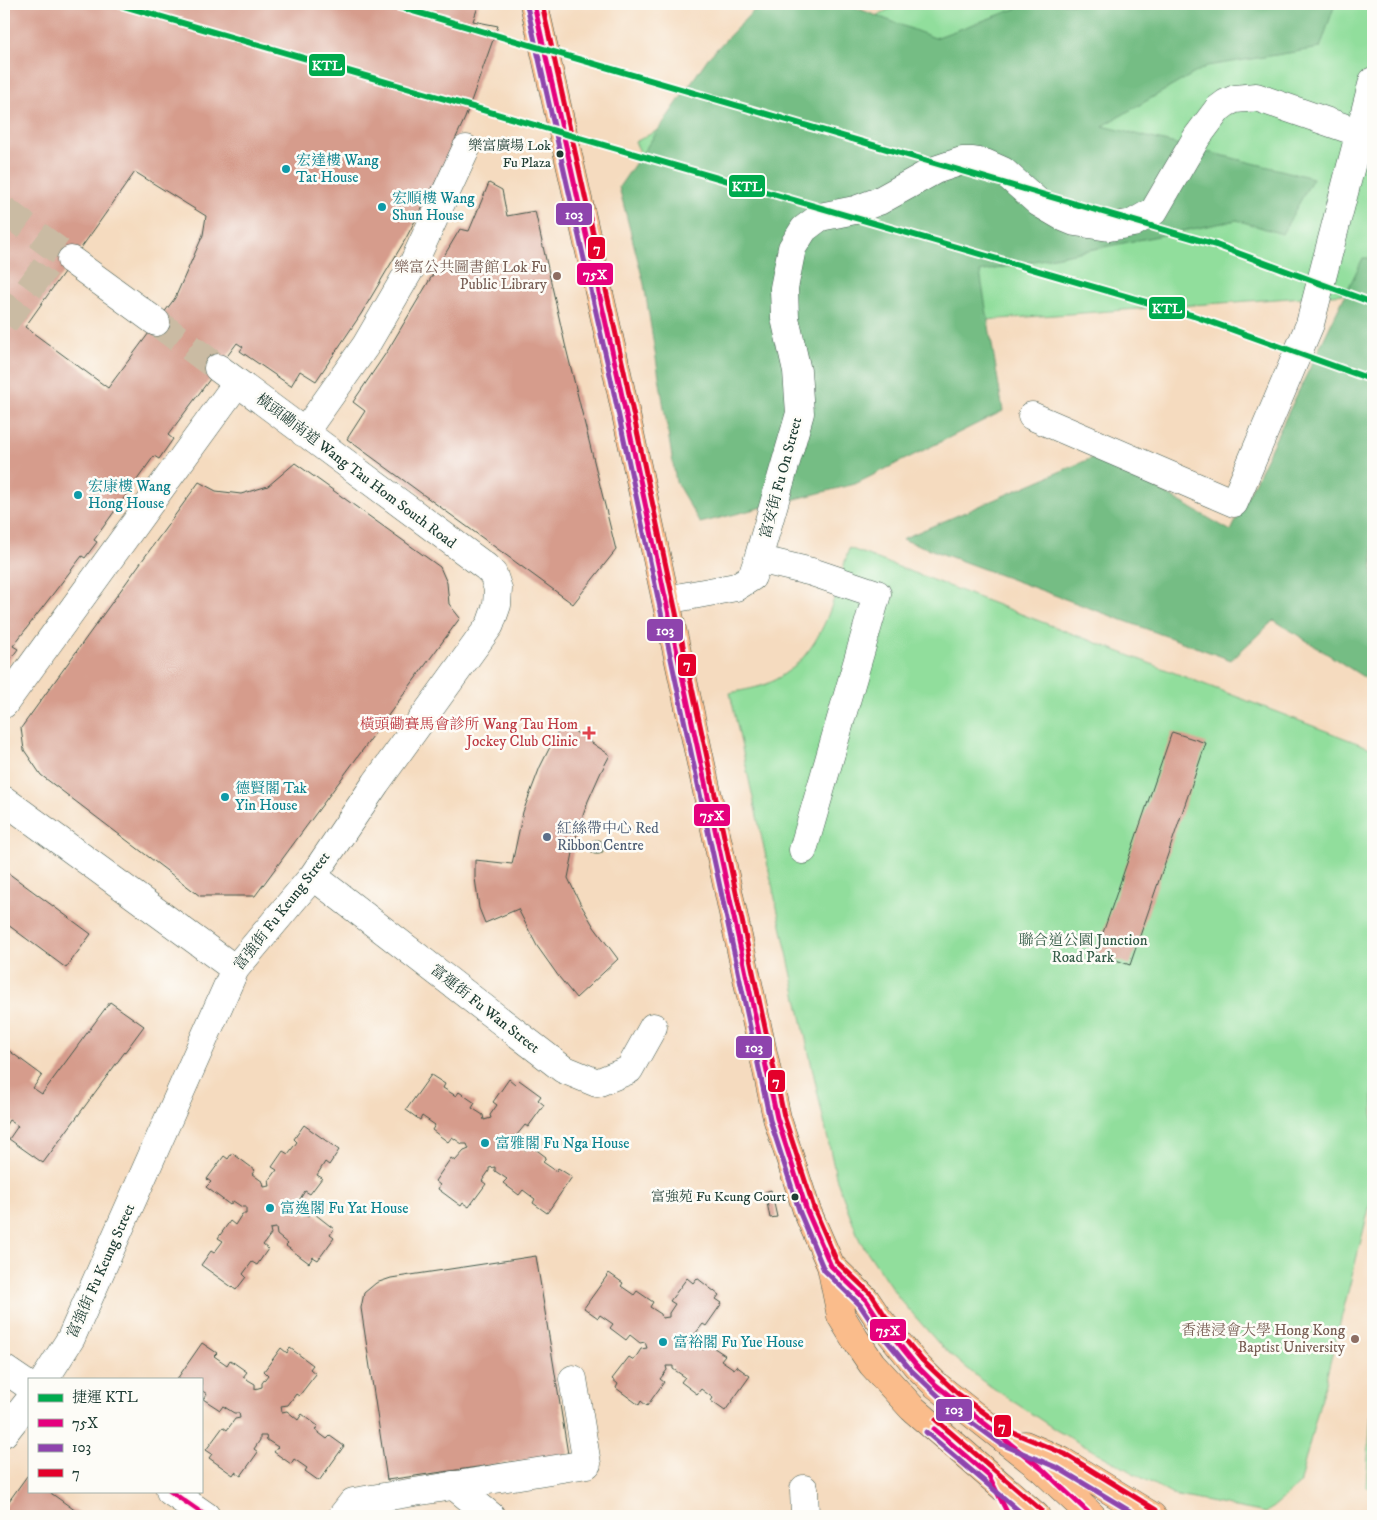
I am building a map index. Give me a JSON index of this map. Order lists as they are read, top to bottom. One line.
{"streets":{"street":["橫頭磡南道 Wang Tau Hom South Road","富安街 Fu On Street","富強街 Fu Keung Street","富運街 Fu Wan Street"]},"crossings":[["橫頭磡南道 Wang Tau Hom South Road","富強街 Fu Keung Street"],["富強街 Fu Keung Street","富運街 Fu Wan Street"]],"parks":["聯合道公園 Junction Road Park"],"places":{"other":["樂富廣場 Lok Fu Plaza","宏達樓 Wang Tat House","宏順樓 Wang Shun House","樂富公共圖書館 Lok Fu Public Library","宏康樓 Wang Hong House","德賢閣 Tak Yin House","紅絲帶中心 Red Ribbon Centre","富雅閣 Fu Nga House","富強苑 Fu Keung Court","富逸閣 Fu Yat House","香港浸會大學 Hong Kong Baptist University","富裕閣 Fu Yue House"],"health":["橫頭磡賽馬會診所 Wang Tau Hom Jockey Club Clinic"]},"lines":["metro line KTL","transit line 75X","transit line 7","transit line 103"],"legend":["捷運 KTL","75X","103","7"]}
